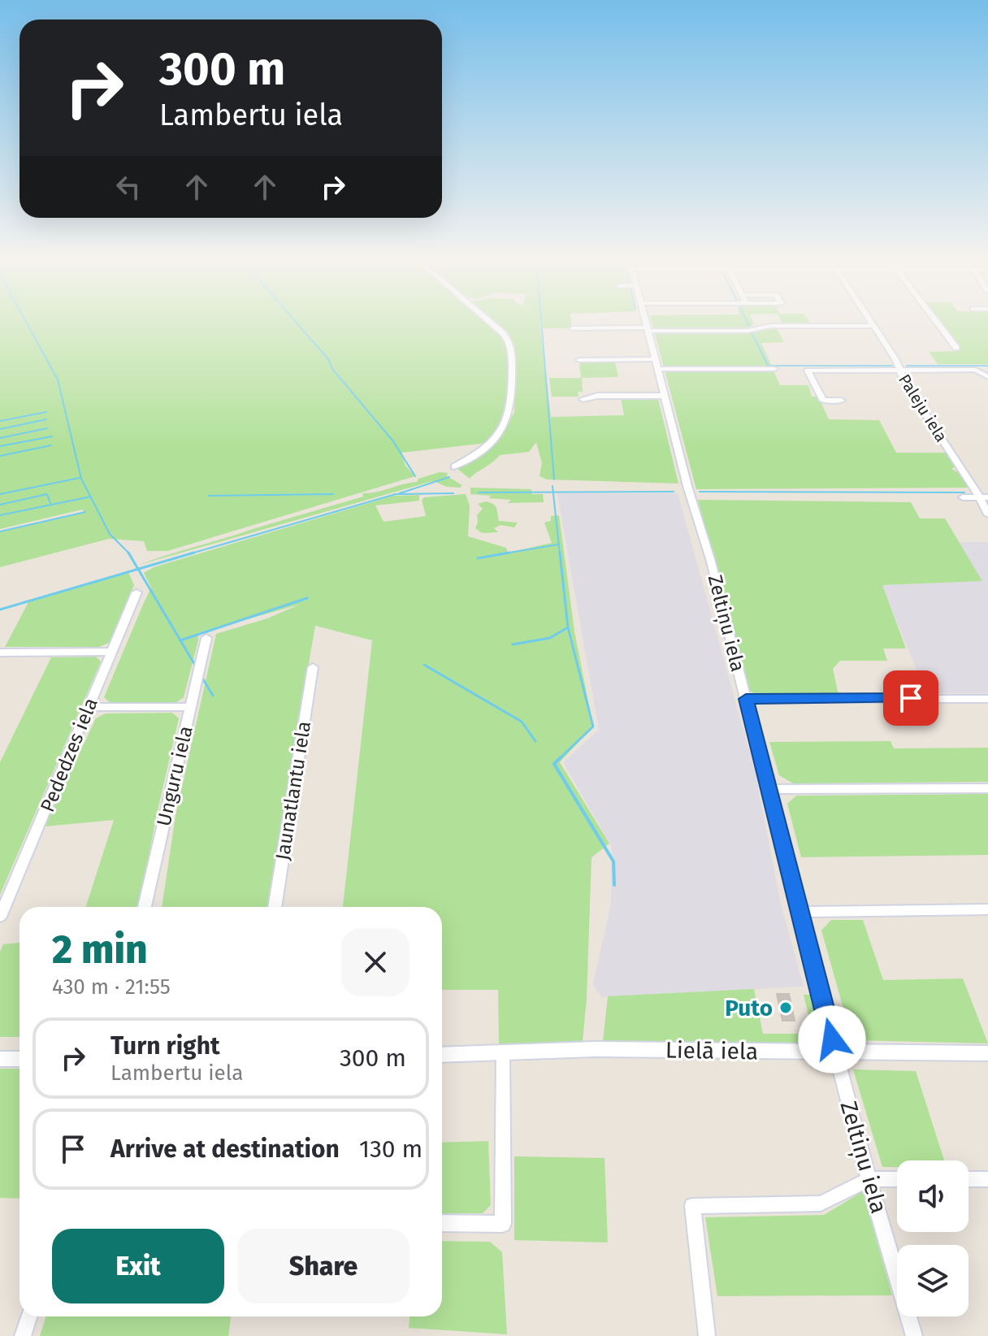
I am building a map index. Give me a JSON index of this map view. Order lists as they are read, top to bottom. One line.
{"streets":{"street":["Paleju iela","Zeltiņu iela","Pededzes iela","Unguru iela","Jaunatlantu iela","Lielā iela"]},"crossings":[["Zeltiņu iela","Lielā iela"]],"places":["Puto"],"page":{"turn":["300 m","Lambertu iela"],"heading":["2 min","430 m · 21:55"],"list":[{"name":"Turn right","note":"Lambertu iela","value":"300 m"},{"name":"Arrive at destination","value":"130 m"}],"buttons":["Exit","Share"]}}
